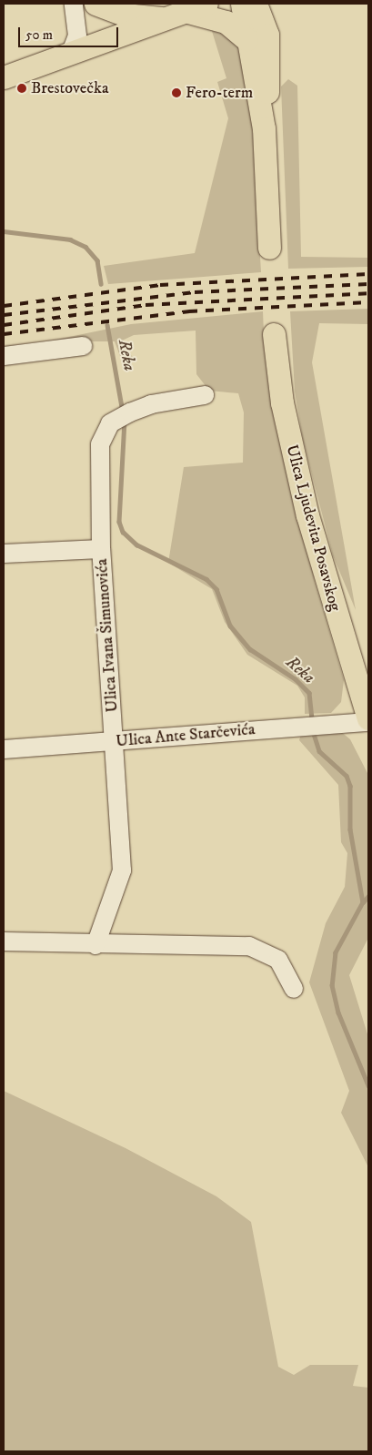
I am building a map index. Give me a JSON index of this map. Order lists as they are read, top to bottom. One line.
{"streets":{"main road":["Ulica Ljudevita Posavskog"],"street":["Ulica Ivana Šimunovića","Ulica Ante Starčevića"]},"crossings":[["Ulica Ljudevita Posavskog","Ulica Ante Starčevića"],["Ulica Ivana Šimunovića","Ulica Ante Starčevića"]],"water":["Reka"],"places":["Brestovečka","Fero-term"],"scale_bar":"50 m"}
